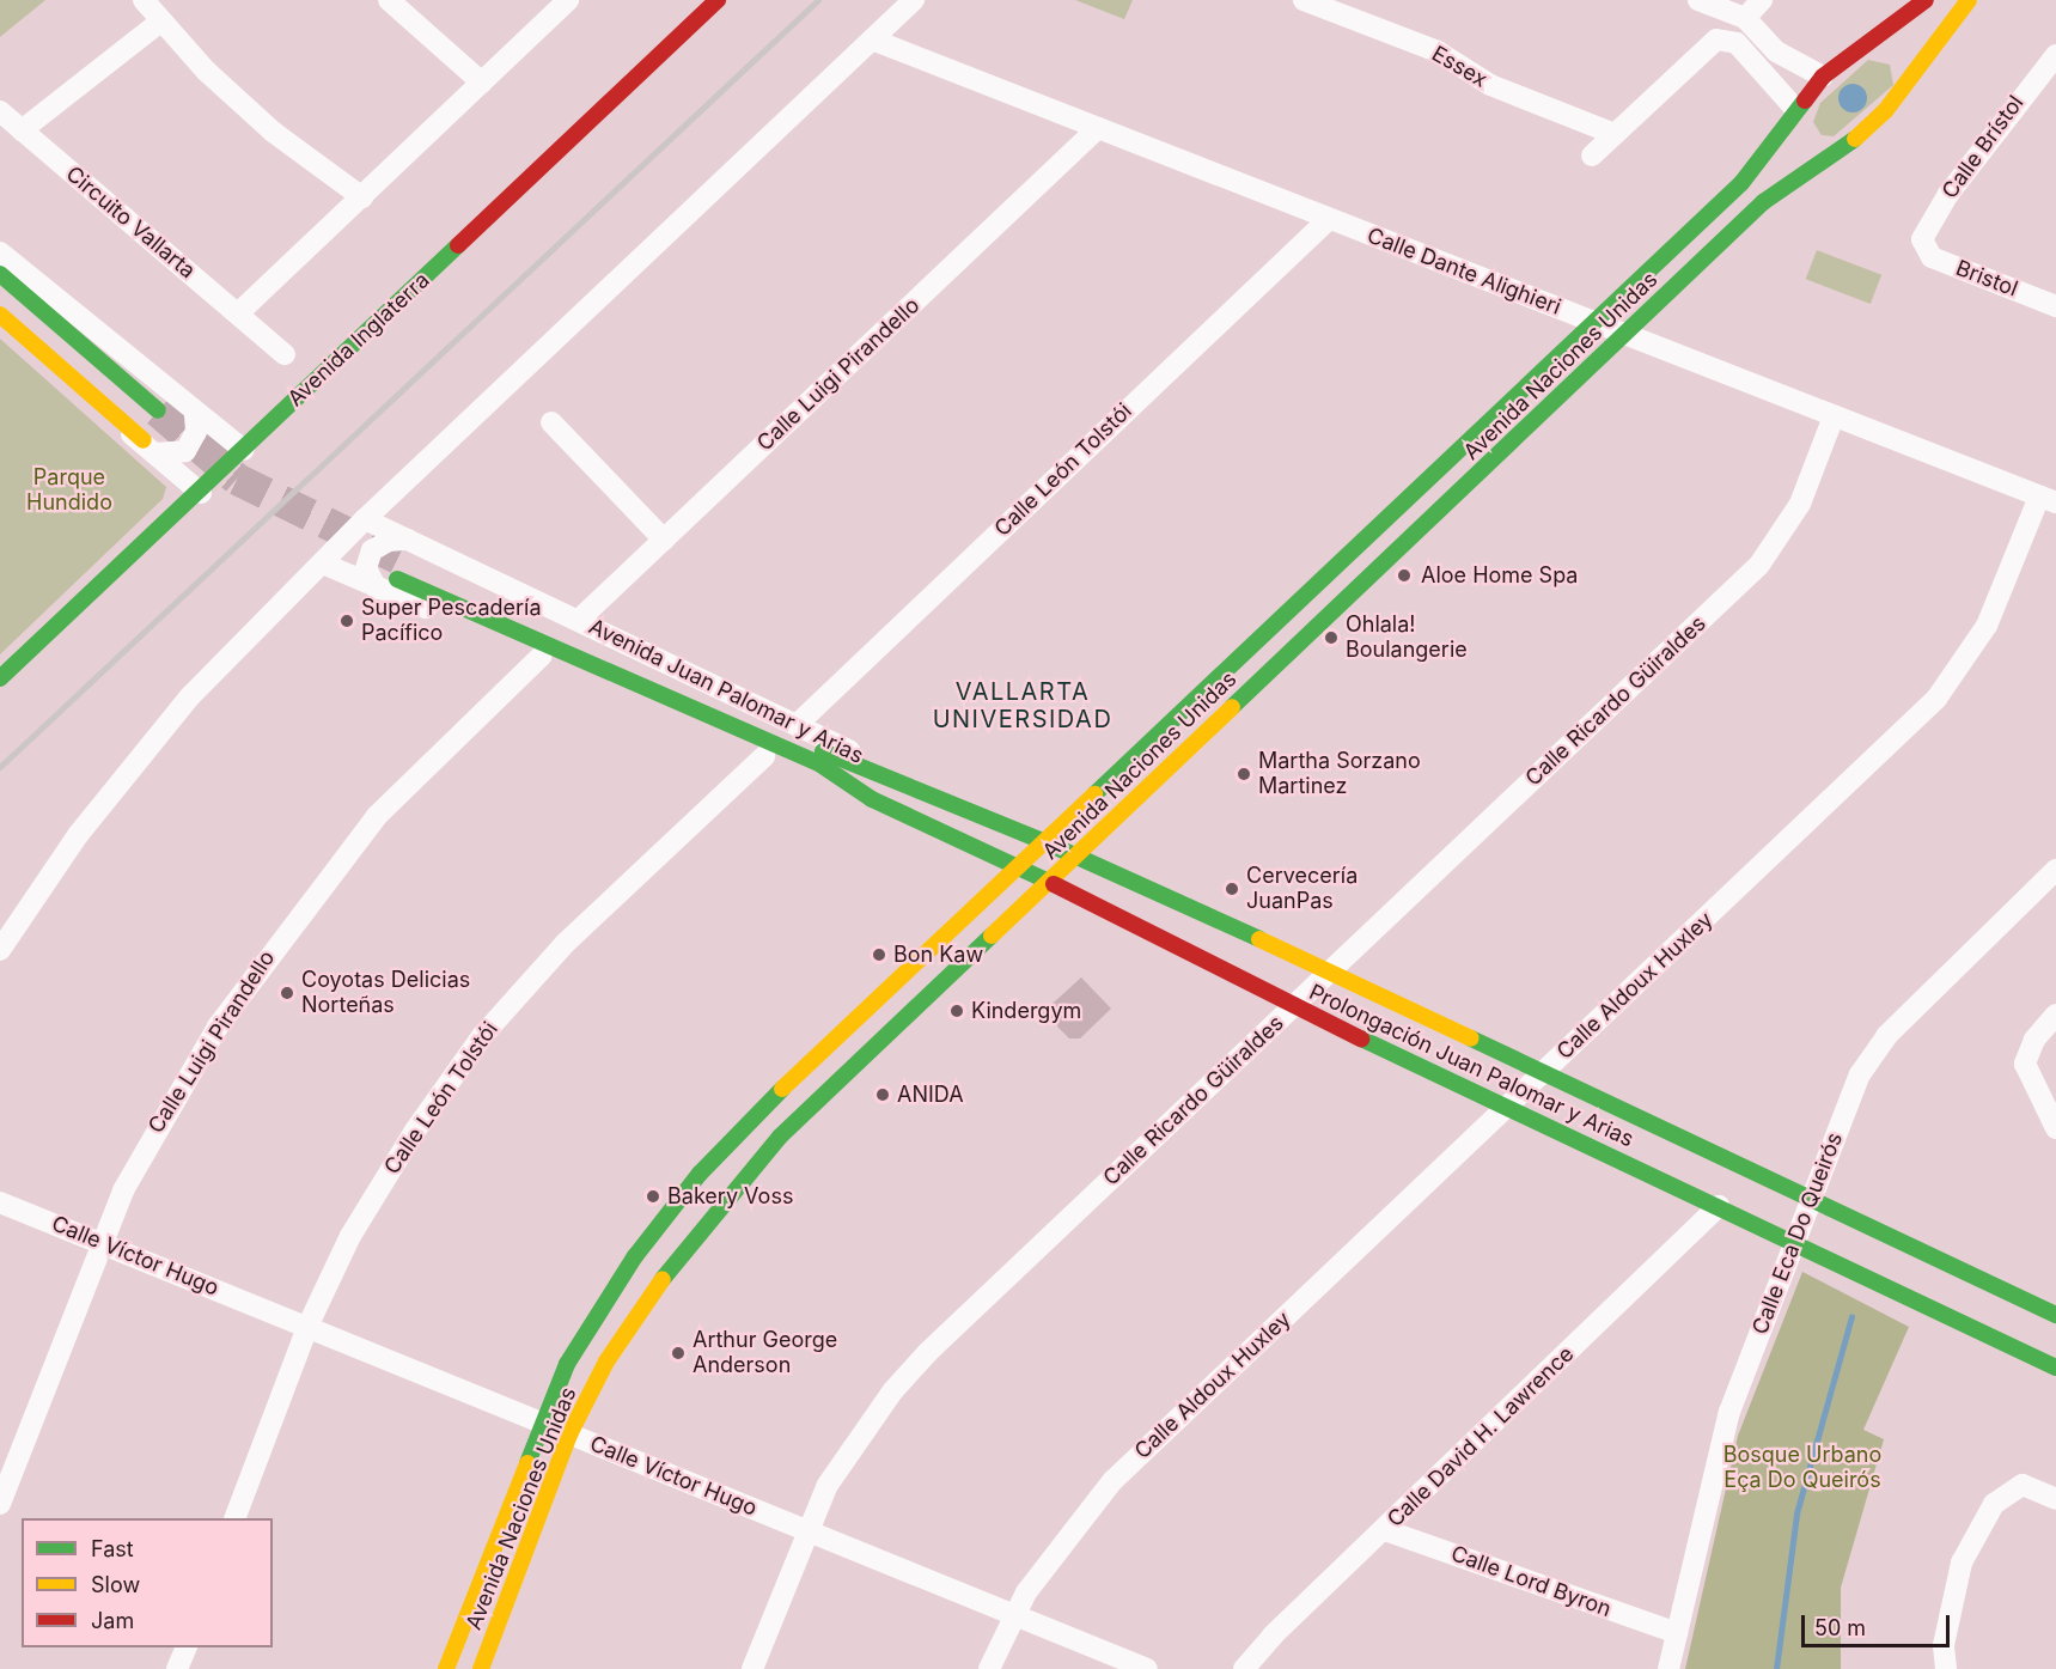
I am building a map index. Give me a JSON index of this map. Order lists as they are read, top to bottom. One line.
{"streets":{"street":["Essex","Calle Brístol","Circuito Vallarta","Calle Dante Alighieri","Bristol","Avenida Inglaterra","Avenida Naciones Unidas","Calle Luigi Pirandello","Calle León Tolstói","Avenida Juan Palomar y Arias","Calle Ricardo Güiraldes","Calle Aldoux Huxley","Prolongación Juan Palomar y Arias","Calle Eca Do Queirós","Calle Víctor Hugo","Calle David H. Lawrence","Calle Lord Byron"]},"crossings":[["Calle Brístol","Bristol"],["Calle Dante Alighieri","Avenida Naciones Unidas"],["Calle Dante Alighieri","Calle Luigi Pirandello"],["Calle Dante Alighieri","Calle León Tolstói"],["Calle Dante Alighieri","Calle Ricardo Güiraldes"],["Calle Dante Alighieri","Calle Aldoux Huxley"],["Avenida Naciones Unidas","Prolongación Juan Palomar y Arias"],["Avenida Naciones Unidas","Calle Víctor Hugo"],["Calle Luigi Pirandello","Avenida Juan Palomar y Arias"],["Calle Luigi Pirandello","Calle Víctor Hugo"],["Calle León Tolstói","Avenida Juan Palomar y Arias"],["Calle León Tolstói","Calle Víctor Hugo"],["Avenida Juan Palomar y Arias","Prolongación Juan Palomar y Arias"],["Calle Ricardo Güiraldes","Prolongación Juan Palomar y Arias"],["Calle Ricardo Güiraldes","Calle Víctor Hugo"],["Calle Aldoux Huxley","Prolongación Juan Palomar y Arias"],["Calle Aldoux Huxley","Calle Víctor Hugo"],["Prolongación Juan Palomar y Arias","Calle Eca Do Queirós"],["Prolongación Juan Palomar y Arias","Calle David H. Lawrence"],["Calle Eca Do Queirós","Calle Lord Byron"],["Calle David H. Lawrence","Calle Lord Byron"]],"districts":["VALLARTA UNIVERSIDAD"],"parks":["Parque Hundido","Bosque Urbano Eça Do Queirós"],"places":["Aloe Home Spa","Super Pescadería Pacífico","Ohlala! Boulangerie","Martha Sorzano Martinez","Cervecería JuanPas","Bon Kaw","Coyotas Delicias Norteñas","Kindergym","ANIDA","Bakery Voss","Arthur George Anderson"],"legend":["Fast","Slow","Jam"],"scale_bar":"50 m"}
